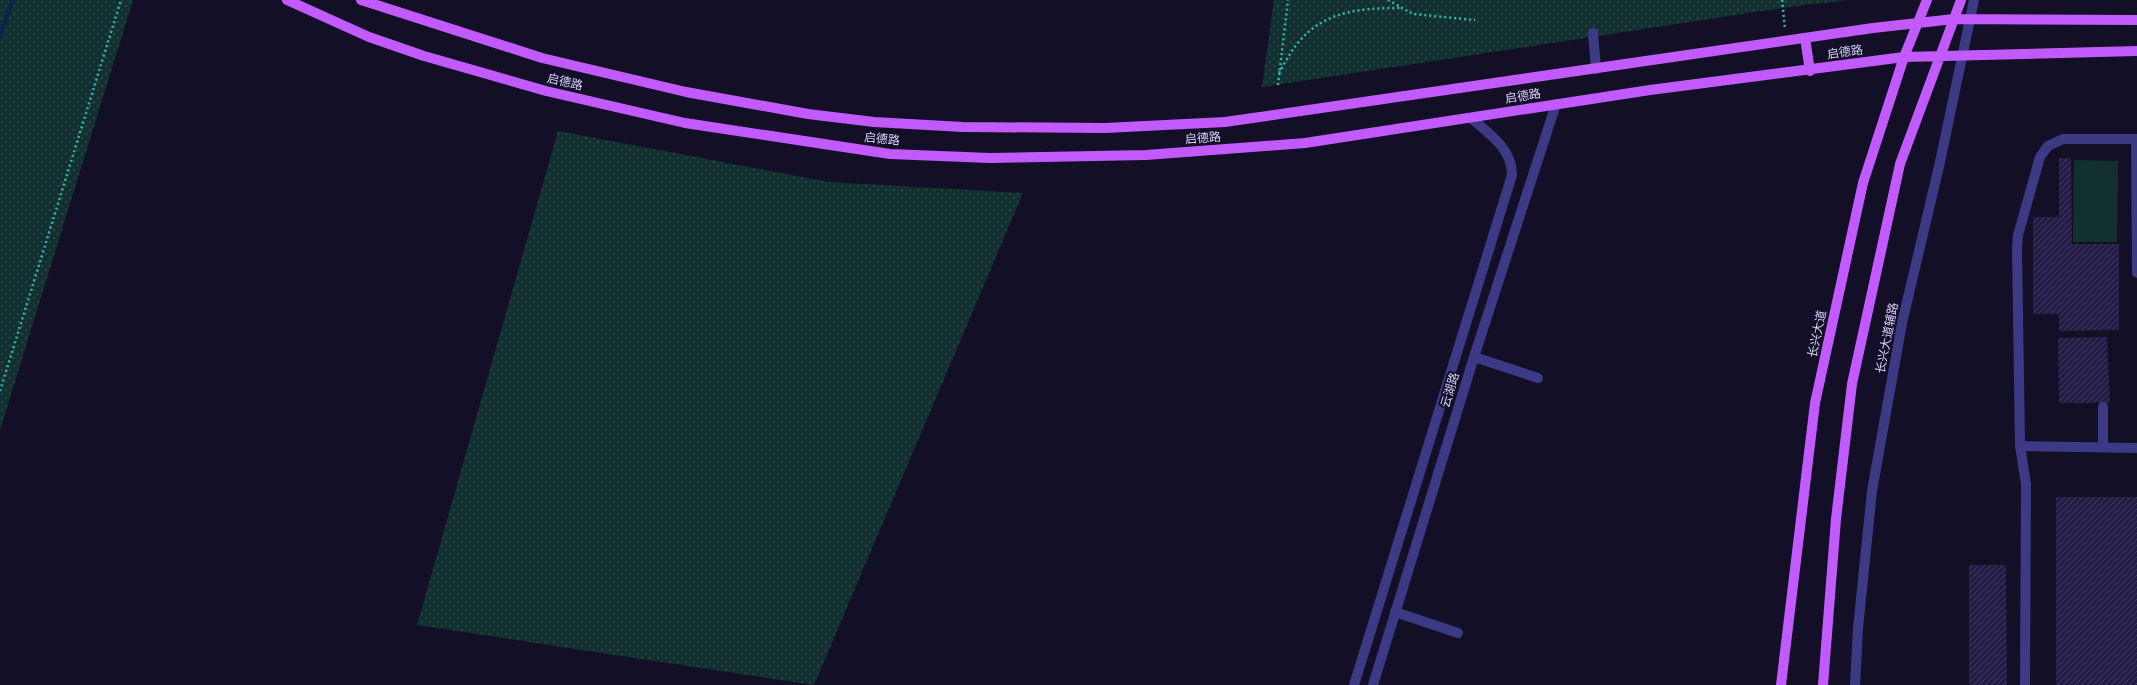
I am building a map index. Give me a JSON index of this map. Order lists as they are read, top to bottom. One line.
{"streets":{"main road":["启德路","长兴大道"],"street":["长兴大道辅路","云湖路"]},"crossings":[["启德路","长兴大道"],["启德路","长兴大道辅路"],["启德路","云湖路"]]}
